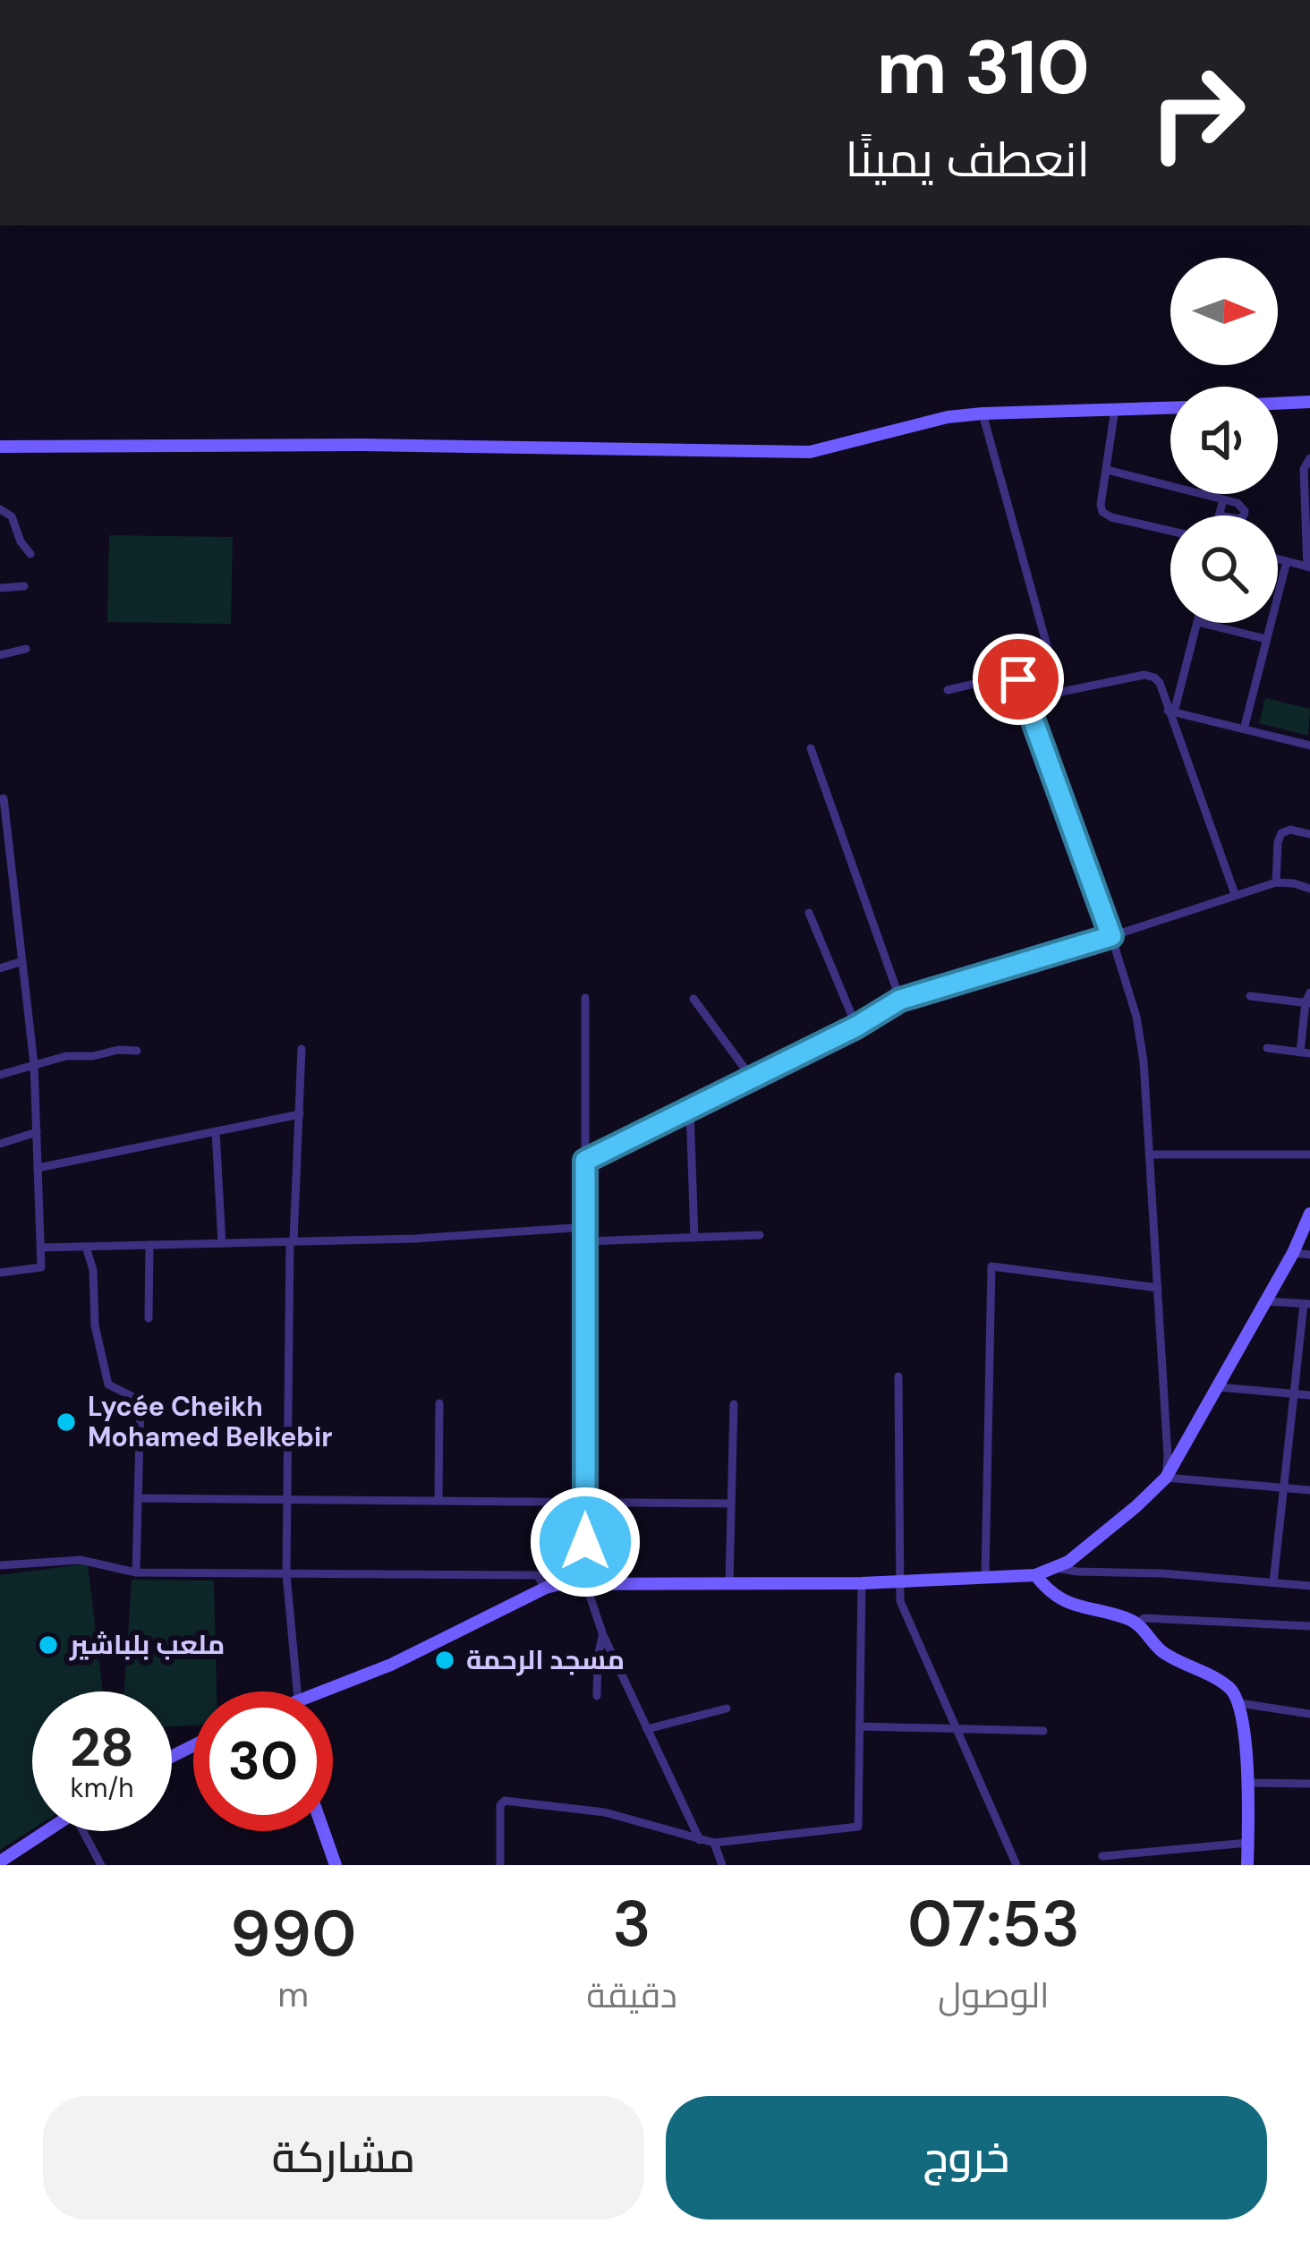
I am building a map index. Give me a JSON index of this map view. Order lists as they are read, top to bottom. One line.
{"places":["Lycée Cheikh Mohamed Belkebir","ملعب بلباشير","مسجد الرحمة"],"north":"right","page":{"turn":["310 m","انعطف يمينًا"],"speed":"28 km/h","limit":"30","eta":["07:53","الوصول","3","دقيقة","990","m"],"buttons":["خروج","مشاركة"]}}
